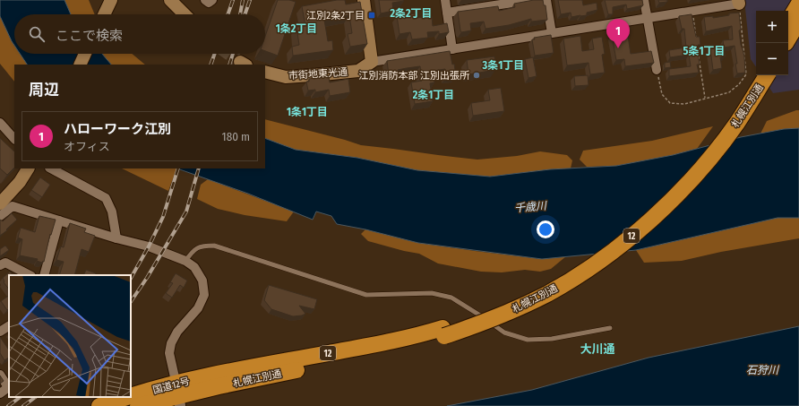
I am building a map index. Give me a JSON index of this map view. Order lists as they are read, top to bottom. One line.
{"streets":{"highway":["札幌江別通","12","国道12号"],"street":["市街地東光通"]},"crossings":[["札幌江別通","国道12号"]],"districts":["2条2丁目","1条2丁目","5条1丁目","3条1丁目","2条1丁目","1条1丁目","大川通"],"water":["千歳川","石狩川"],"places":{"transit":["江別2条2丁目"],"other":["江別消防本部 江別出張所"]},"page":{"map_buttons":["+","−"],"search":"ここで検索","pins":"1","heading":"周辺","list":[{"mark":"1","name":"ハローワーク江別","note":"オフィス","value":"180 m"}]}}
